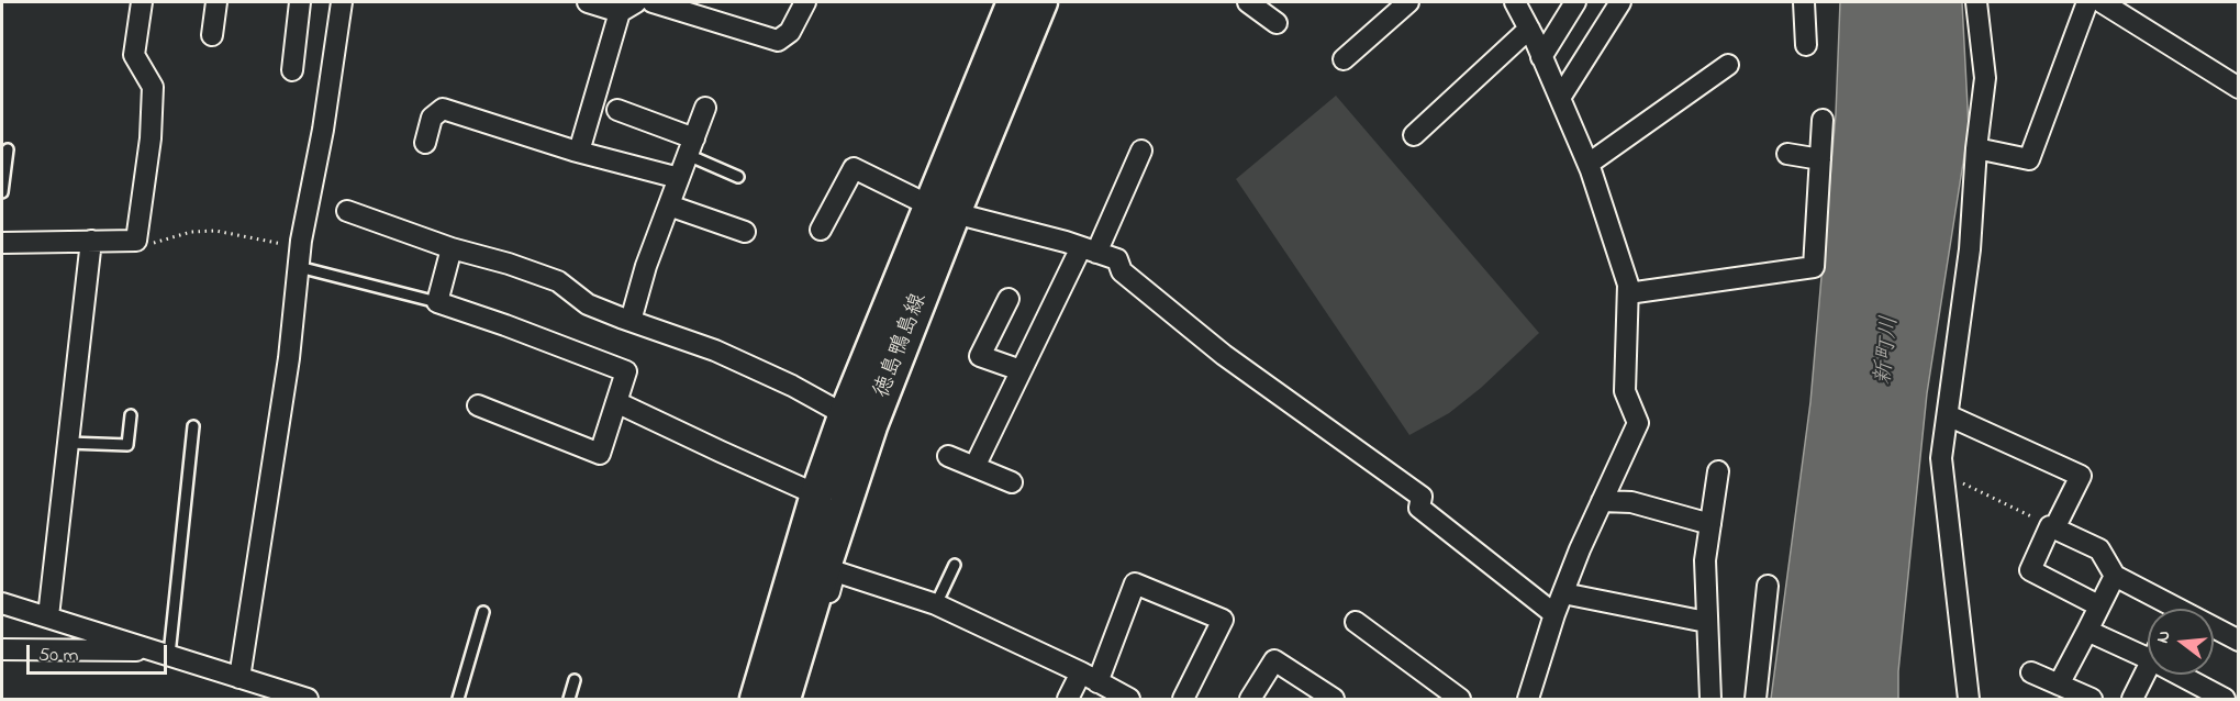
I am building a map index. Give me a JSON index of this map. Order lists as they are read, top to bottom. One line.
{"streets":{"main road":["徳島鴨島線"]},"water":["新町川"],"scale_bar":"50 m","north":"left"}
